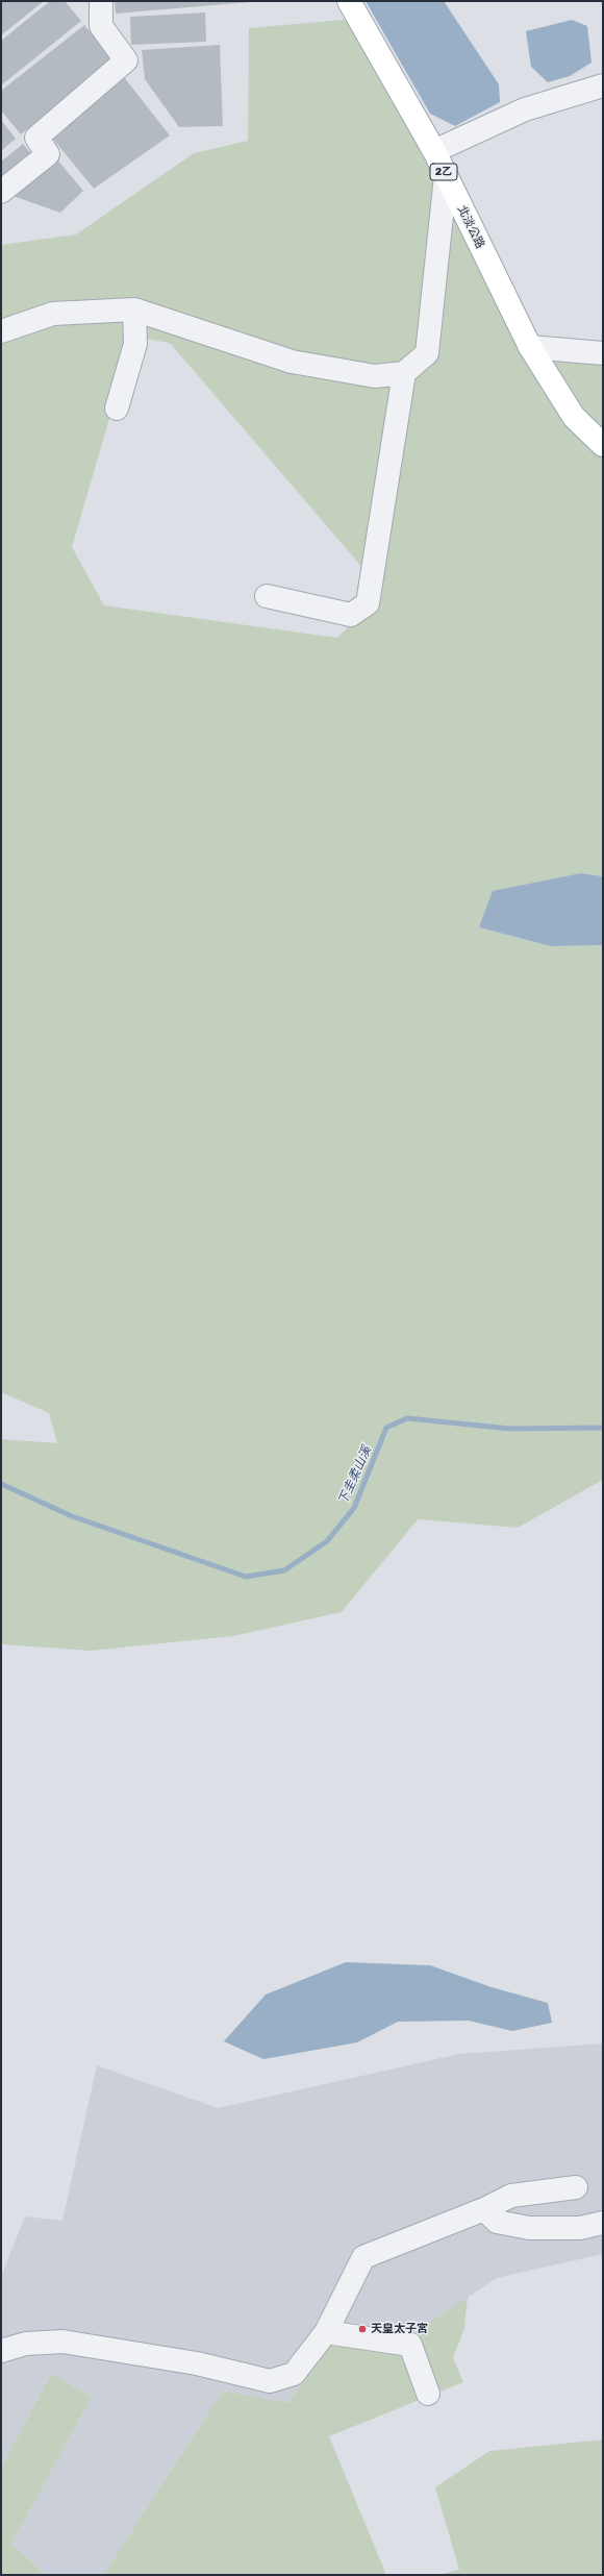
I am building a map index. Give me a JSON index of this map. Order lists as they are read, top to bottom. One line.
{"streets":{"main road":["2乙","北淡公路"]},"water":["下圭柔山溪"],"places":["天皇太子宮"]}
